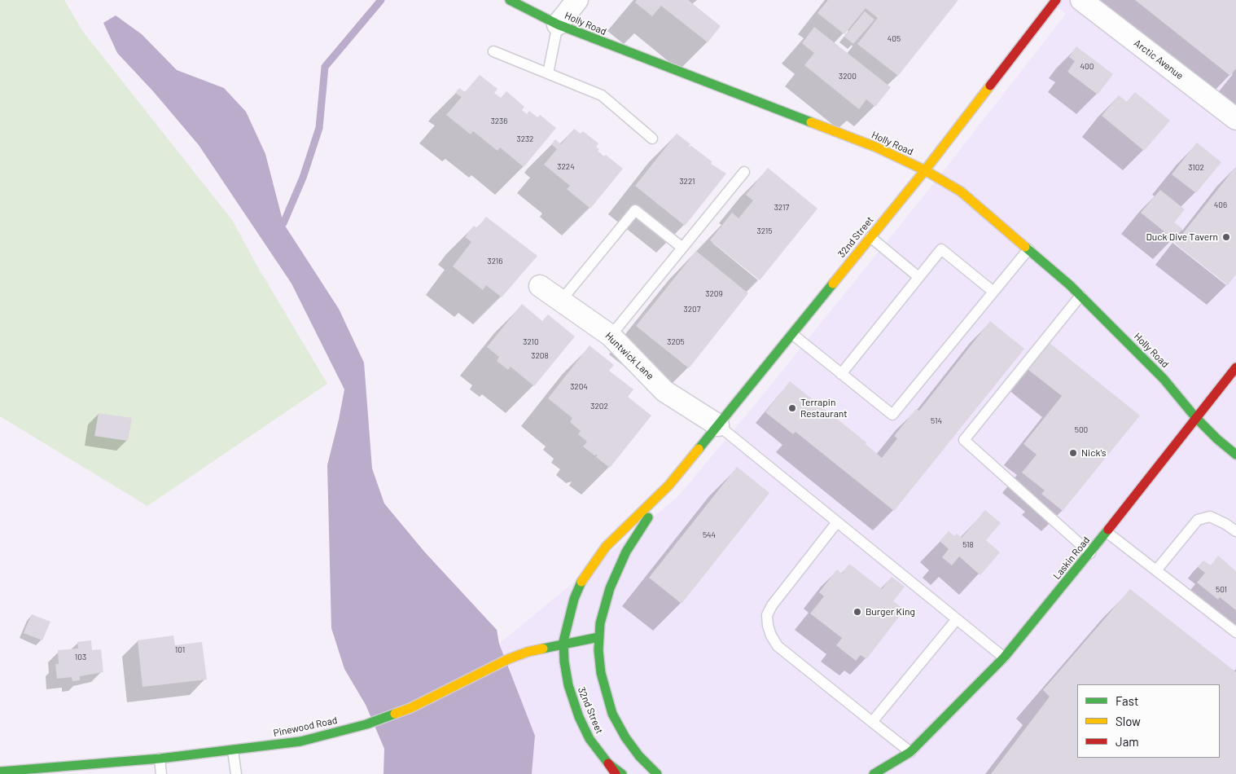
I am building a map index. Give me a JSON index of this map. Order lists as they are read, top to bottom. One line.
{"streets":{"street":["Holly Road","Arctic Avenue","32nd Street","Huntwick Lane","Laskin Road","Pinewood Road"]},"crossings":[["Holly Road","32nd Street"],["Holly Road","Laskin Road"],["32nd Street","Huntwick Lane"],["32nd Street","Pinewood Road"]],"places":["Duck Dive Tavern","Terrapin Restaurant","Nick's","Burger King"],"house_numbers":["405","400","3200","3236","3232","3224","3102","3221","406","3217","3215","3216","3209","3207","3210","3205","3208","3204","3202","514","500","544","518","501","101","103"],"legend":["Fast","Slow","Jam"]}
